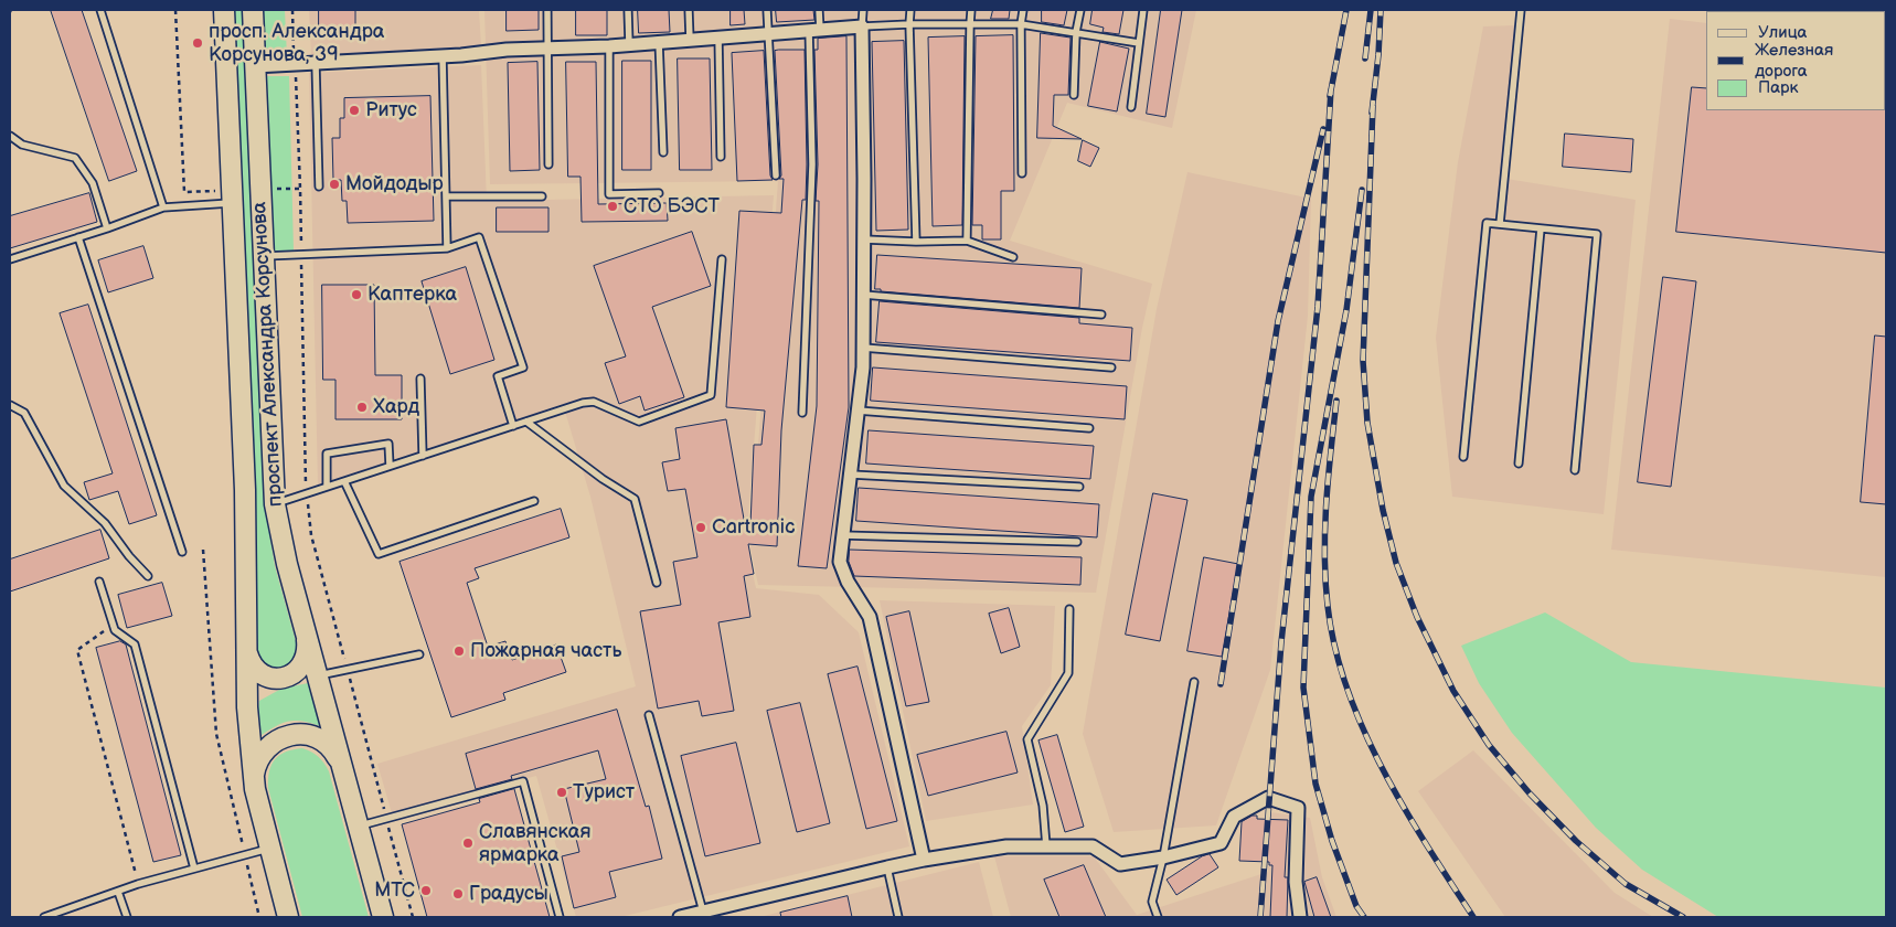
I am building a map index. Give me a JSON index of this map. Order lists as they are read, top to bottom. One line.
{"streets":{"main road":["проспект Александра Корсунова"]},"places":["просп. Александра Корсунова, 39","Ритус","Мойдодыр","СТО БЭСТ","Каптерка","Хард","Cartronic","Пожарная часть","Турист","Славянская ярмарка","МТС","Градусы"],"legend":["Улица","Железная дорога","Парк"]}
